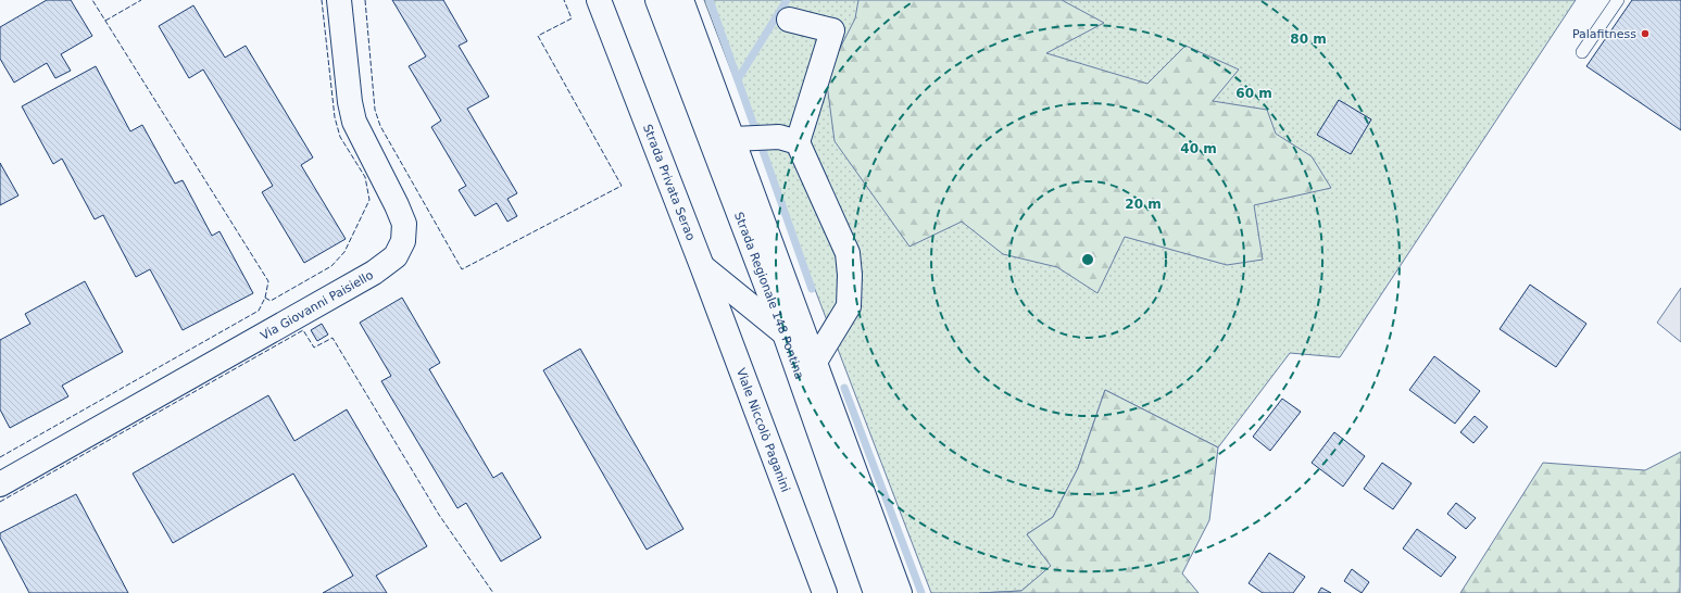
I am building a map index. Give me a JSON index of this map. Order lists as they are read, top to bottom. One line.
{"streets":{"street":["Strada Privata Serao","Strada Regionale 148 Pontina","Via Giovanni Paisiello","Viale Niccolò Paganini"]},"crossings":[["Strada Privata Serao","Strada Regionale 148 Pontina"],["Strada Privata Serao","Viale Niccolò Paganini"]],"places":["Palafitness"],"rings":["80 m","60 m","40 m","20 m"]}
